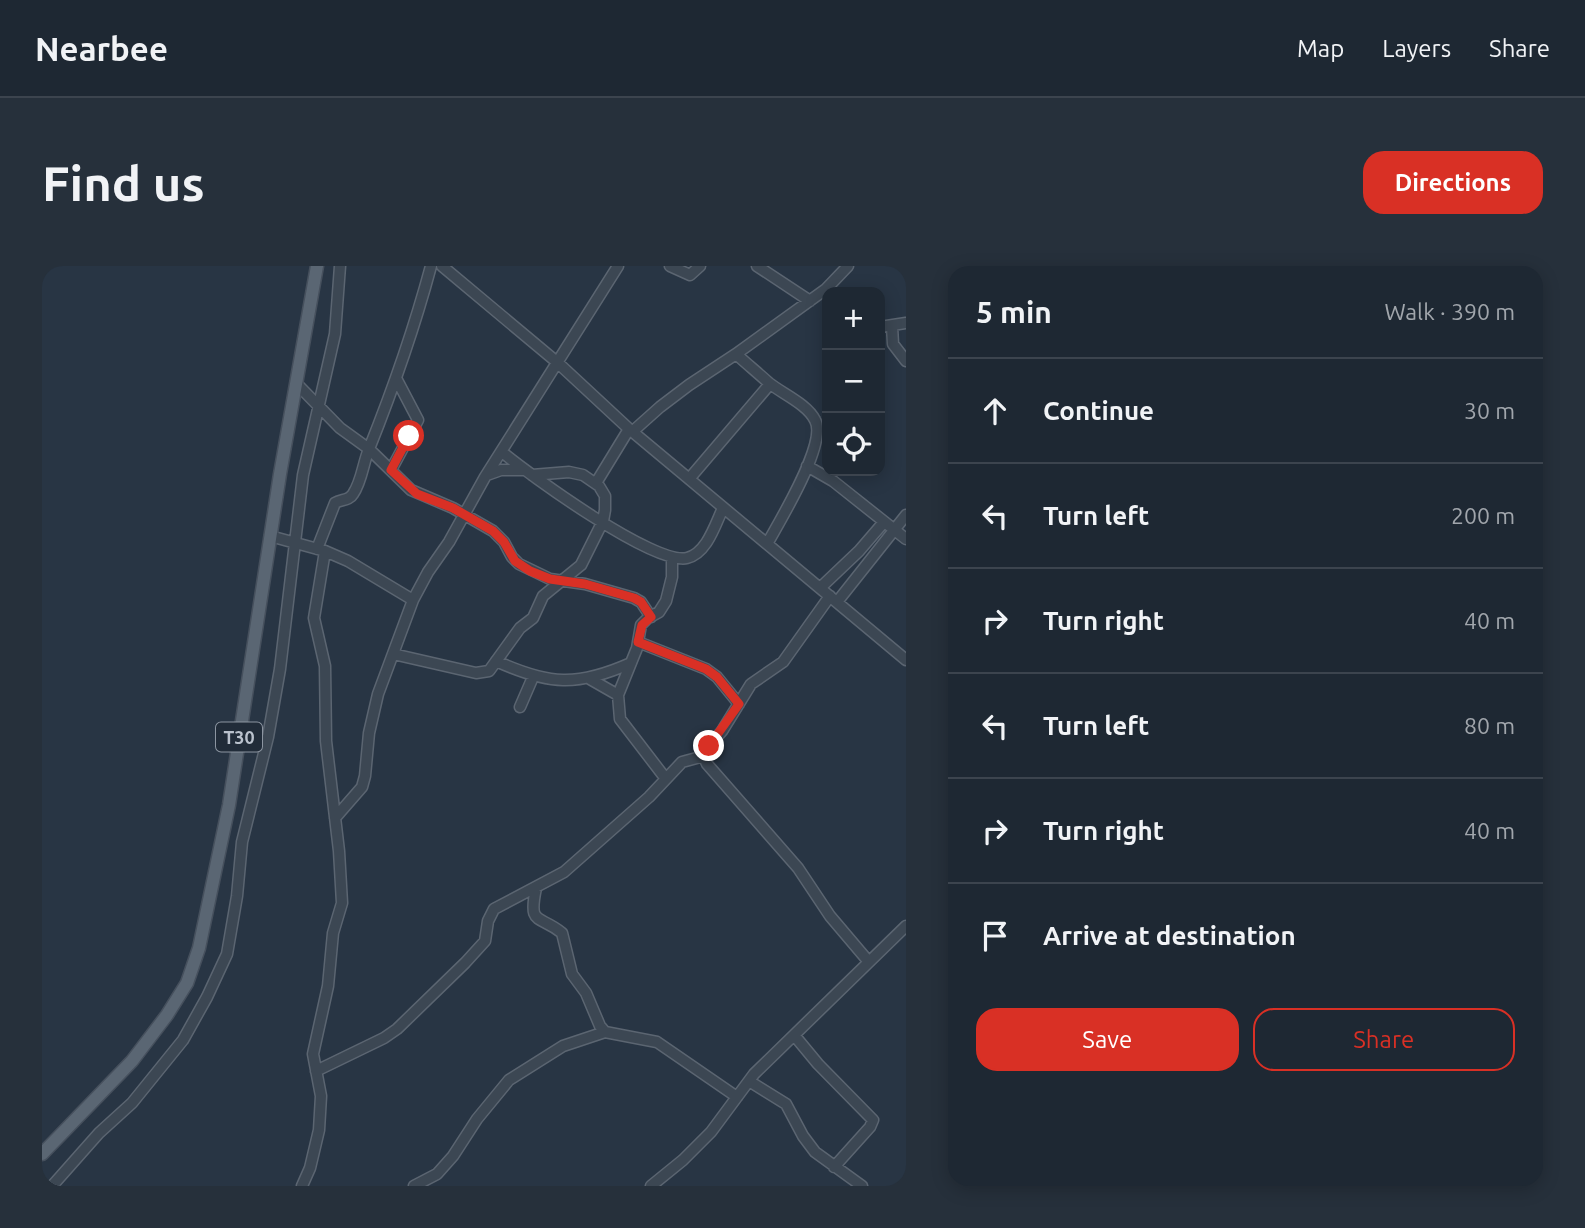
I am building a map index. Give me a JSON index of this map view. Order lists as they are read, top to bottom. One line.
{"streets":{"main road":["T30"]},"page":{"header":"Nearbee","nav":["Map","Layers","Share"],"buttons":["Directions",["Save","Share"]],"title":"Find us","heading":["5 min","Walk · 390 m"],"map_buttons":["+","−"],"list":[["Continue","30 m"],["Turn left","200 m"],["Turn right","40 m"],["Turn left","80 m"],["Turn right","40 m"],"Arrive at destination"]}}
